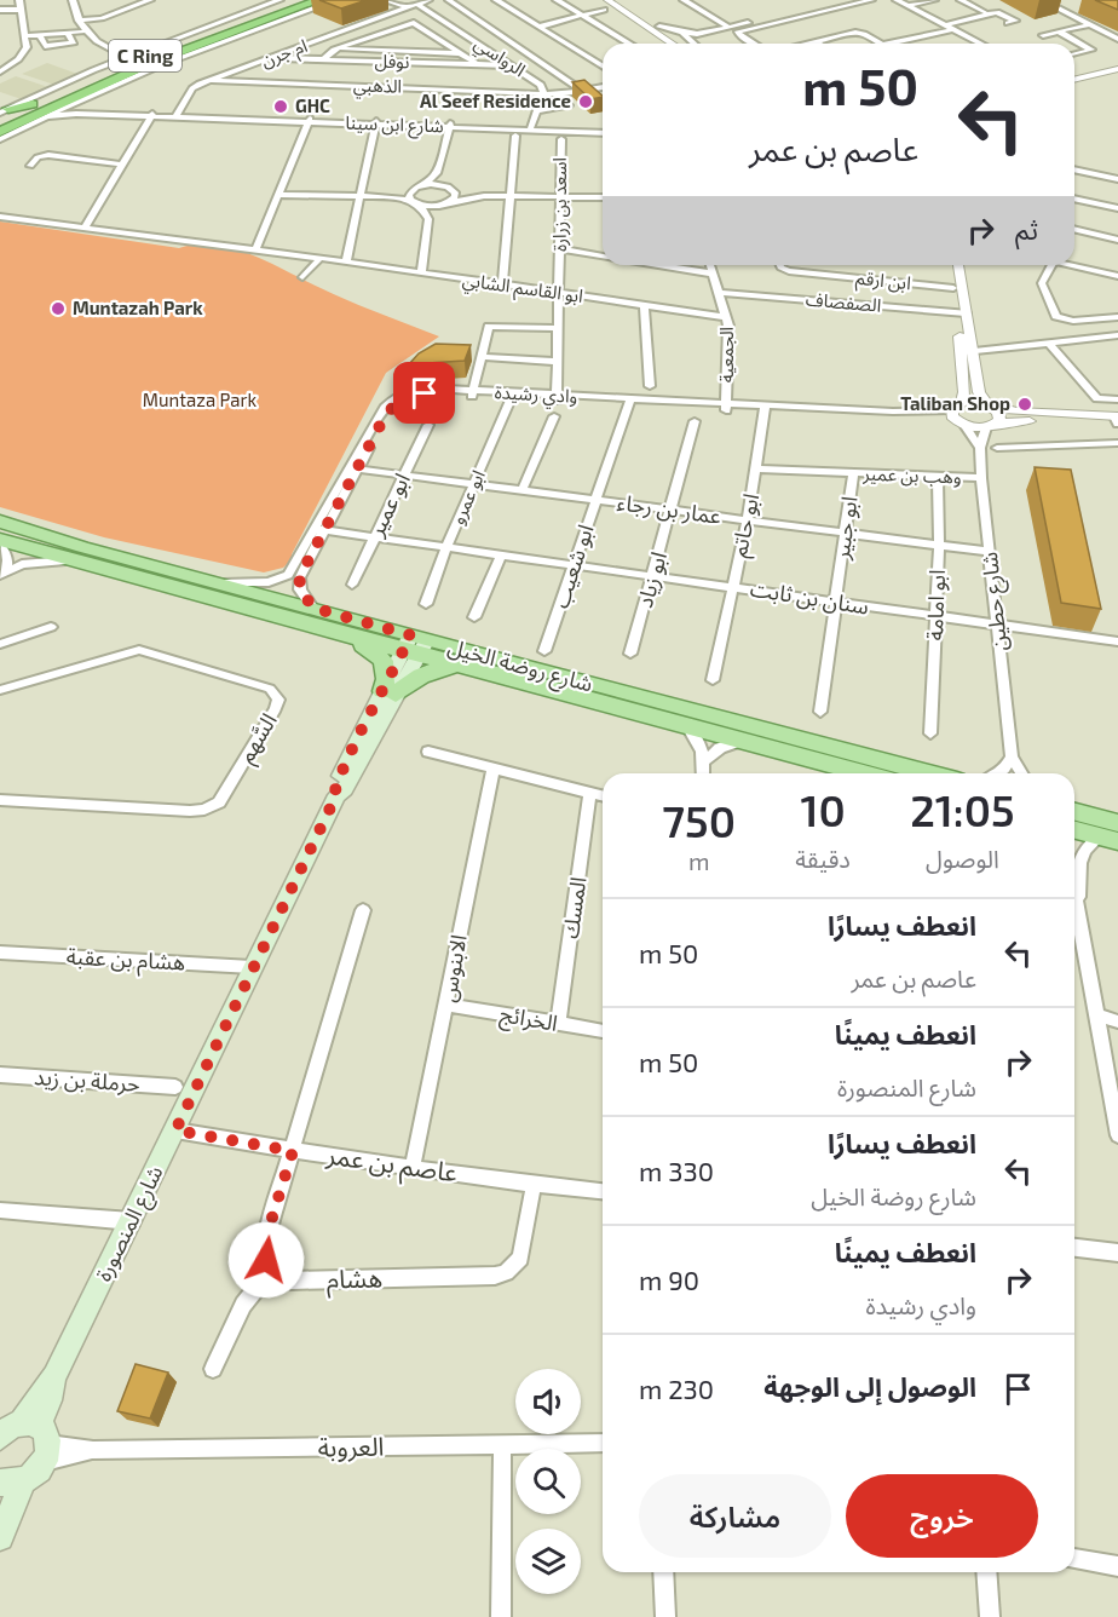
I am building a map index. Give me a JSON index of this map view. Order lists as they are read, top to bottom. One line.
{"streets":{"highway":["C Ring"],"main road":["شارع روضة الخيل","شارع المنصورة"],"street":["ام جرن","الرواسي","نوفل","الذهبي","شارع ابن سينا","اسعد بن زرارة","ابن ارقم","ابو القاسم الشابي","الصفصاف","الجمعية","وادي رشيدة","وهب بن عمير","ابو عمرو","ابو عمير","عمار بن رجاء","ابو حاتم","ابو جبير","ابو شعيب","ابو زياد","سنان بن ثابت","شارع حطين","ابو امامة","السَّهم","المسك","هشام بن عقبة","الابنوس","الخرائج","حرملة بن زيد","عاصم بن عمر","هشام","العروبة"]},"crossings":[["ام جرن","الرواسي"],["ام جرن","نوفل"],["ام جرن","الذهبي"],["ام جرن","شارع ابن سينا"],["الرواسي","نوفل"],["الرواسي","الذهبي"],["الرواسي","شارع ابن سينا"],["اسعد بن زرارة","ابو القاسم الشابي"],["اسعد بن زرارة","وادي رشيدة"],["ابو القاسم الشابي","الجمعية"],["الصفصاف","الجمعية"],["الجمعية","وادي رشيدة"],["وادي رشيدة","ابو عمرو"],["وادي رشيدة","عمار بن رجاء"],["وادي رشيدة","ابو حاتم"],["وادي رشيدة","ابو شعيب"],["وادي رشيدة","سنان بن ثابت"],["وادي رشيدة","شارع روضة الخيل"],["وهب بن عمير","ابو حاتم"],["وهب بن عمير","ابو جبير"],["وهب بن عمير","شارع حطين"],["وهب بن عمير","ابو امامة"],["ابو عمرو","عمار بن رجاء"],["ابو عمرو","سنان بن ثابت"],["ابو عمير","عمار بن رجاء"],["ابو عمير","سنان بن ثابت"],["عمار بن رجاء","ابو حاتم"],["عمار بن رجاء","ابو جبير"],["عمار بن رجاء","ابو شعيب"],["عمار بن رجاء","ابو زياد"],["عمار بن رجاء","شارع حطين"],["عمار بن رجاء","ابو امامة"],["ابو حاتم","سنان بن ثابت"],["ابو جبير","سنان بن ثابت"],["ابو شعيب","سنان بن ثابت"],["ابو زياد","سنان بن ثابت"],["سنان بن ثابت","شارع حطين"],["سنان بن ثابت","ابو امامة"],["شارع روضة الخيل","شارع المنصورة"],["المسك","الخرائج"],["هشام بن عقبة","شارع المنصورة"],["الابنوس","الخرائج"],["الابنوس","عاصم بن عمر"],["عاصم بن عمر","شارع المنصورة"],["عاصم بن عمر","هشام"],["شارع المنصورة","العروبة"]],"parks":["Muntaza Park"],"places":["Al Seef Residence","GHC","Muntazah Park","Taliban Shop"],"page":{"turn":["50 m","عاصم بن عمر"],"then":"ثم","eta":["21:05","الوصول","10","دقيقة","750","m"],"list":[{"name":"انعطف يسارًا","note":"عاصم بن عمر","value":"50 m"},{"name":"انعطف يمينًا","note":"شارع المنصورة","value":"50 m"},{"name":"انعطف يسارًا","note":"شارع روضة الخيل","value":"330 m"},{"name":"انعطف يمينًا","note":"وادي رشيدة","value":"90 m"},{"name":"الوصول إلى الوجهة","value":"230 m"}],"buttons":["خروج","مشاركة"]}}
